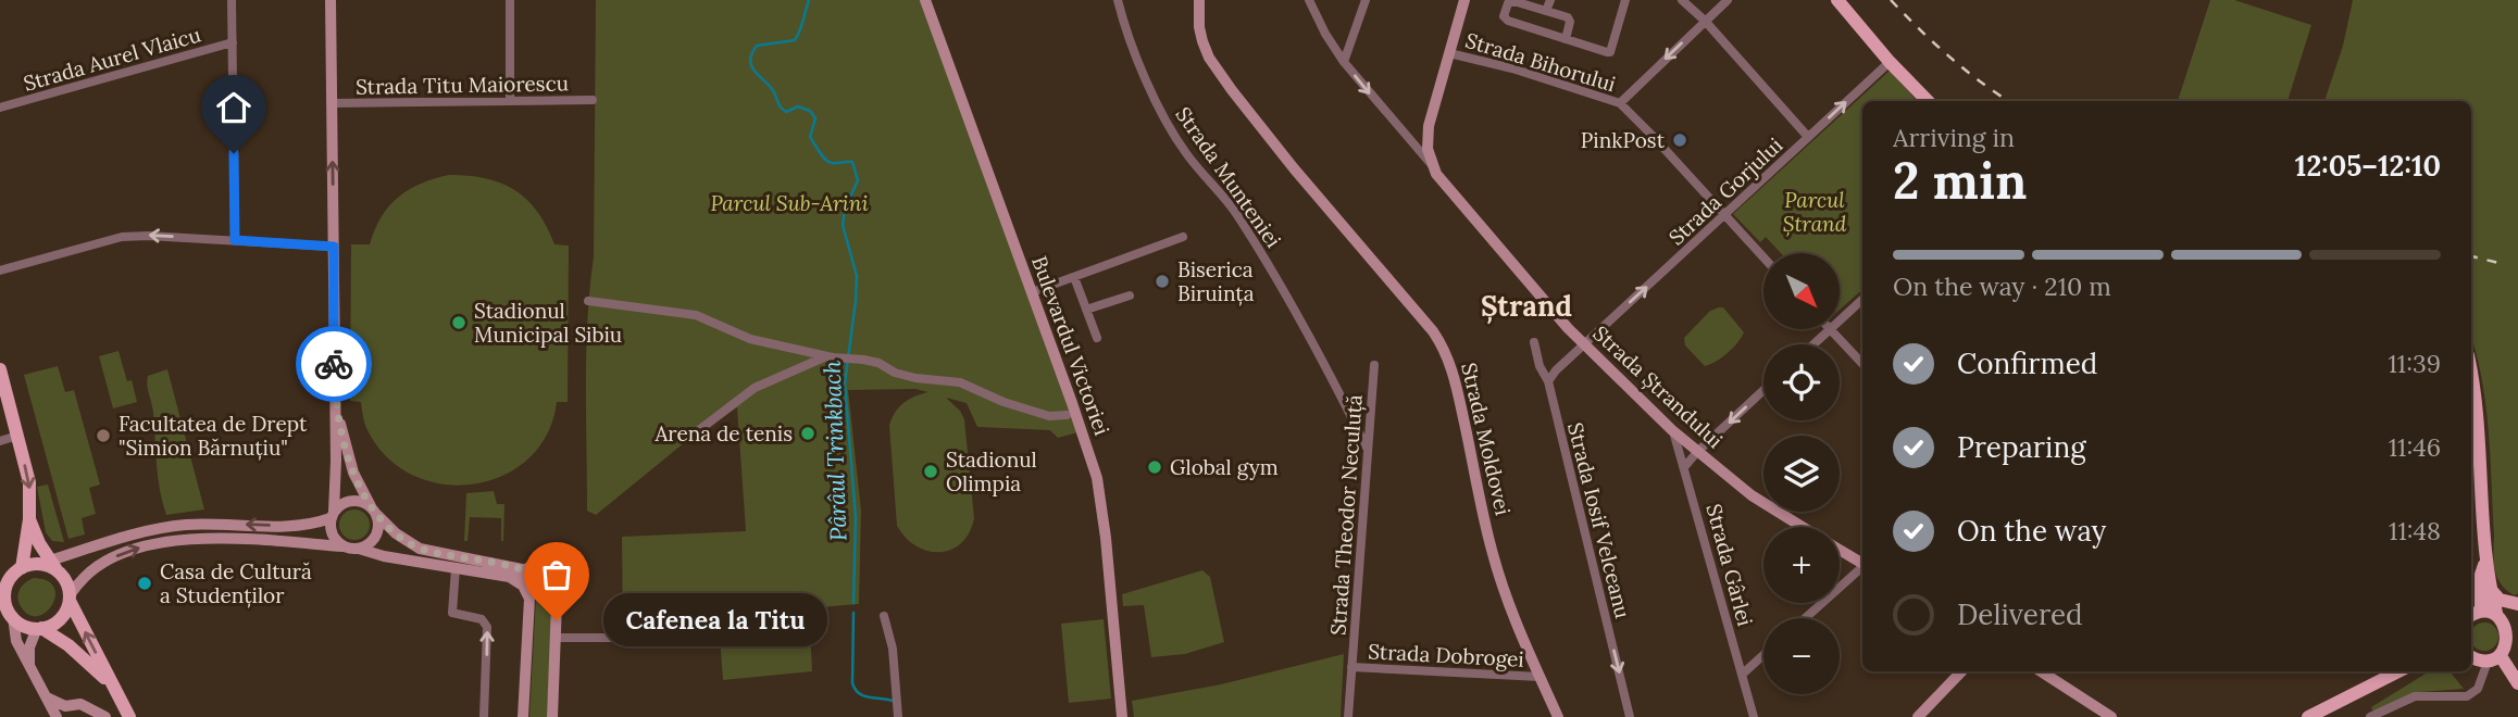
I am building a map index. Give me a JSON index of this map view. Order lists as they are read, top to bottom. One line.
{"streets":{"street":["Strada Aurel Vlaicu","Strada Bihorului","Strada Titu Maiorescu","Strada Munteniei","Strada Gorjului","Bulevardul Victoriei","Strada Ștrandului","Strada Moldovei","Strada Theodor Neculuță","Strada Iosif Velceanu","Strada Gârlei","Strada Dobrogei"]},"crossings":[["Strada Bihorului","Strada Gorjului"],["Strada Bihorului","Strada Ștrandului"],["Strada Munteniei","Strada Theodor Neculuță"],["Strada Gorjului","Strada Ștrandului"],["Strada Ștrandului","Strada Gârlei"],["Strada Moldovei","Strada Dobrogei"],["Strada Theodor Neculuță","Strada Dobrogei"]],"one_way":["Strada Gorjului","Strada Iosif Velceanu"],"districts":["Ștrand"],"water":["Pârâul Trinkbach"],"parks":["Parcul Ștrand","Parcul Sub-Arini"],"places":["PinkPost","Biserica Biruința","Stadionul Municipal Sibiu","Arena de tenis","Facultatea de Drept \"Simion Bărnuțiu\"","Global gym","Stadionul Olimpia","Casa de Cultură a Studenților","Cafenea la Titu"],"north":"bottom right","page":{"heading":["2 min","Arriving in","12:05–12:10"],"bar":"On the way · 210 m","map_buttons":["+","−"],"list":[["Confirmed","11:39"],["Preparing","11:46"],["On the way","11:48"],"Delivered"],"bubble":"Cafenea la Titu"}}
